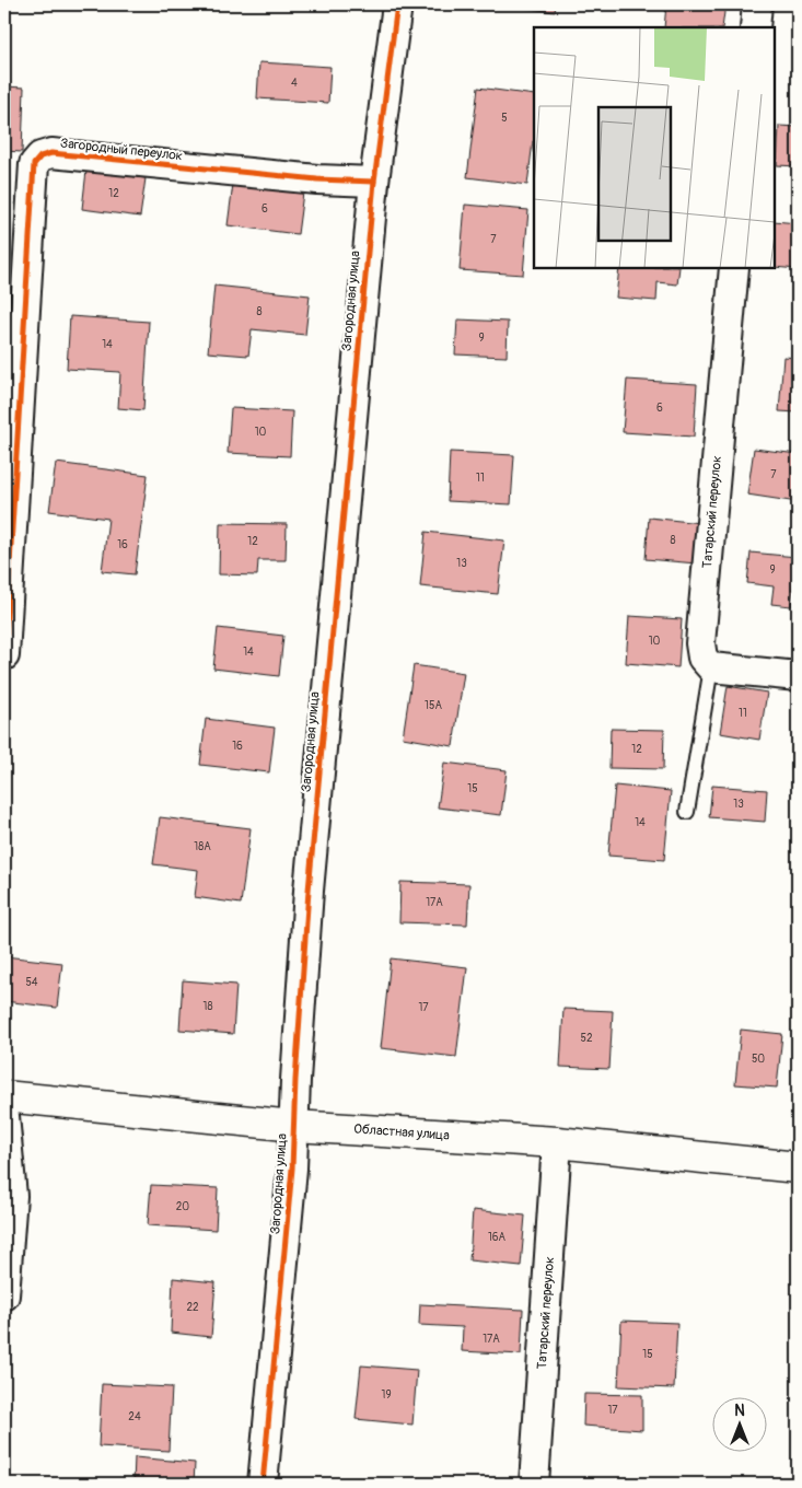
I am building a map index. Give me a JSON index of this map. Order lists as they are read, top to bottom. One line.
{"streets":{"main road":["Областная улица"],"street":["Загородный переулок","Загородная улица","Татарский переулок"]},"crossings":[["Загородный переулок","Загородная улица"],["Загородная улица","Областная улица"],["Татарский переулок","Областная улица"]],"house_numbers":["4","5","12","6","7","8","9","14","6","10","7","11","8","12","16","13","9","10","14","15А","11","16","12","15","13","14","18А","17А","54","18","17","52","50","20","16А","22","17А","15","19","17","24"],"north":"top"}
